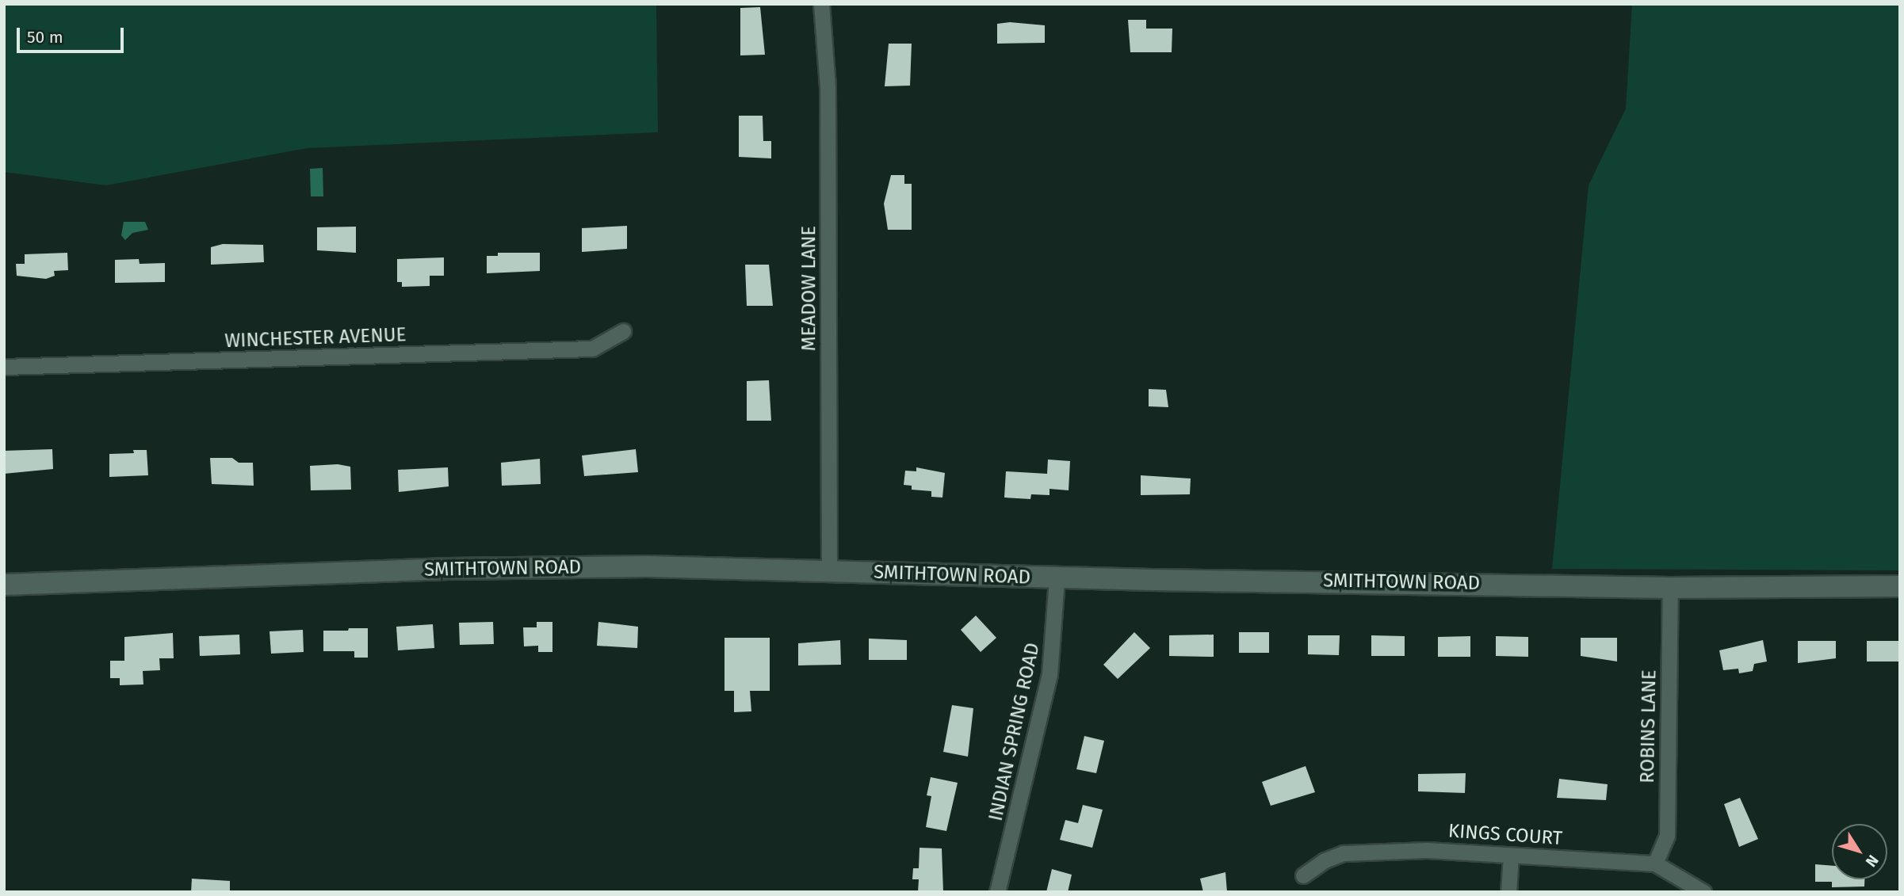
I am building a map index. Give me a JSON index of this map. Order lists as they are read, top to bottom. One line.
{"streets":{"street":["MEADOW LANE","WINCHESTER AVENUE","SMITHTOWN ROAD","ROBINS LANE","INDIAN SPRING ROAD","KINGS COURT"]},"crossings":[["MEADOW LANE","SMITHTOWN ROAD"],["SMITHTOWN ROAD","ROBINS LANE"],["SMITHTOWN ROAD","INDIAN SPRING ROAD"],["ROBINS LANE","KINGS COURT"]],"scale_bar":"50 m","north":"bottom right"}
